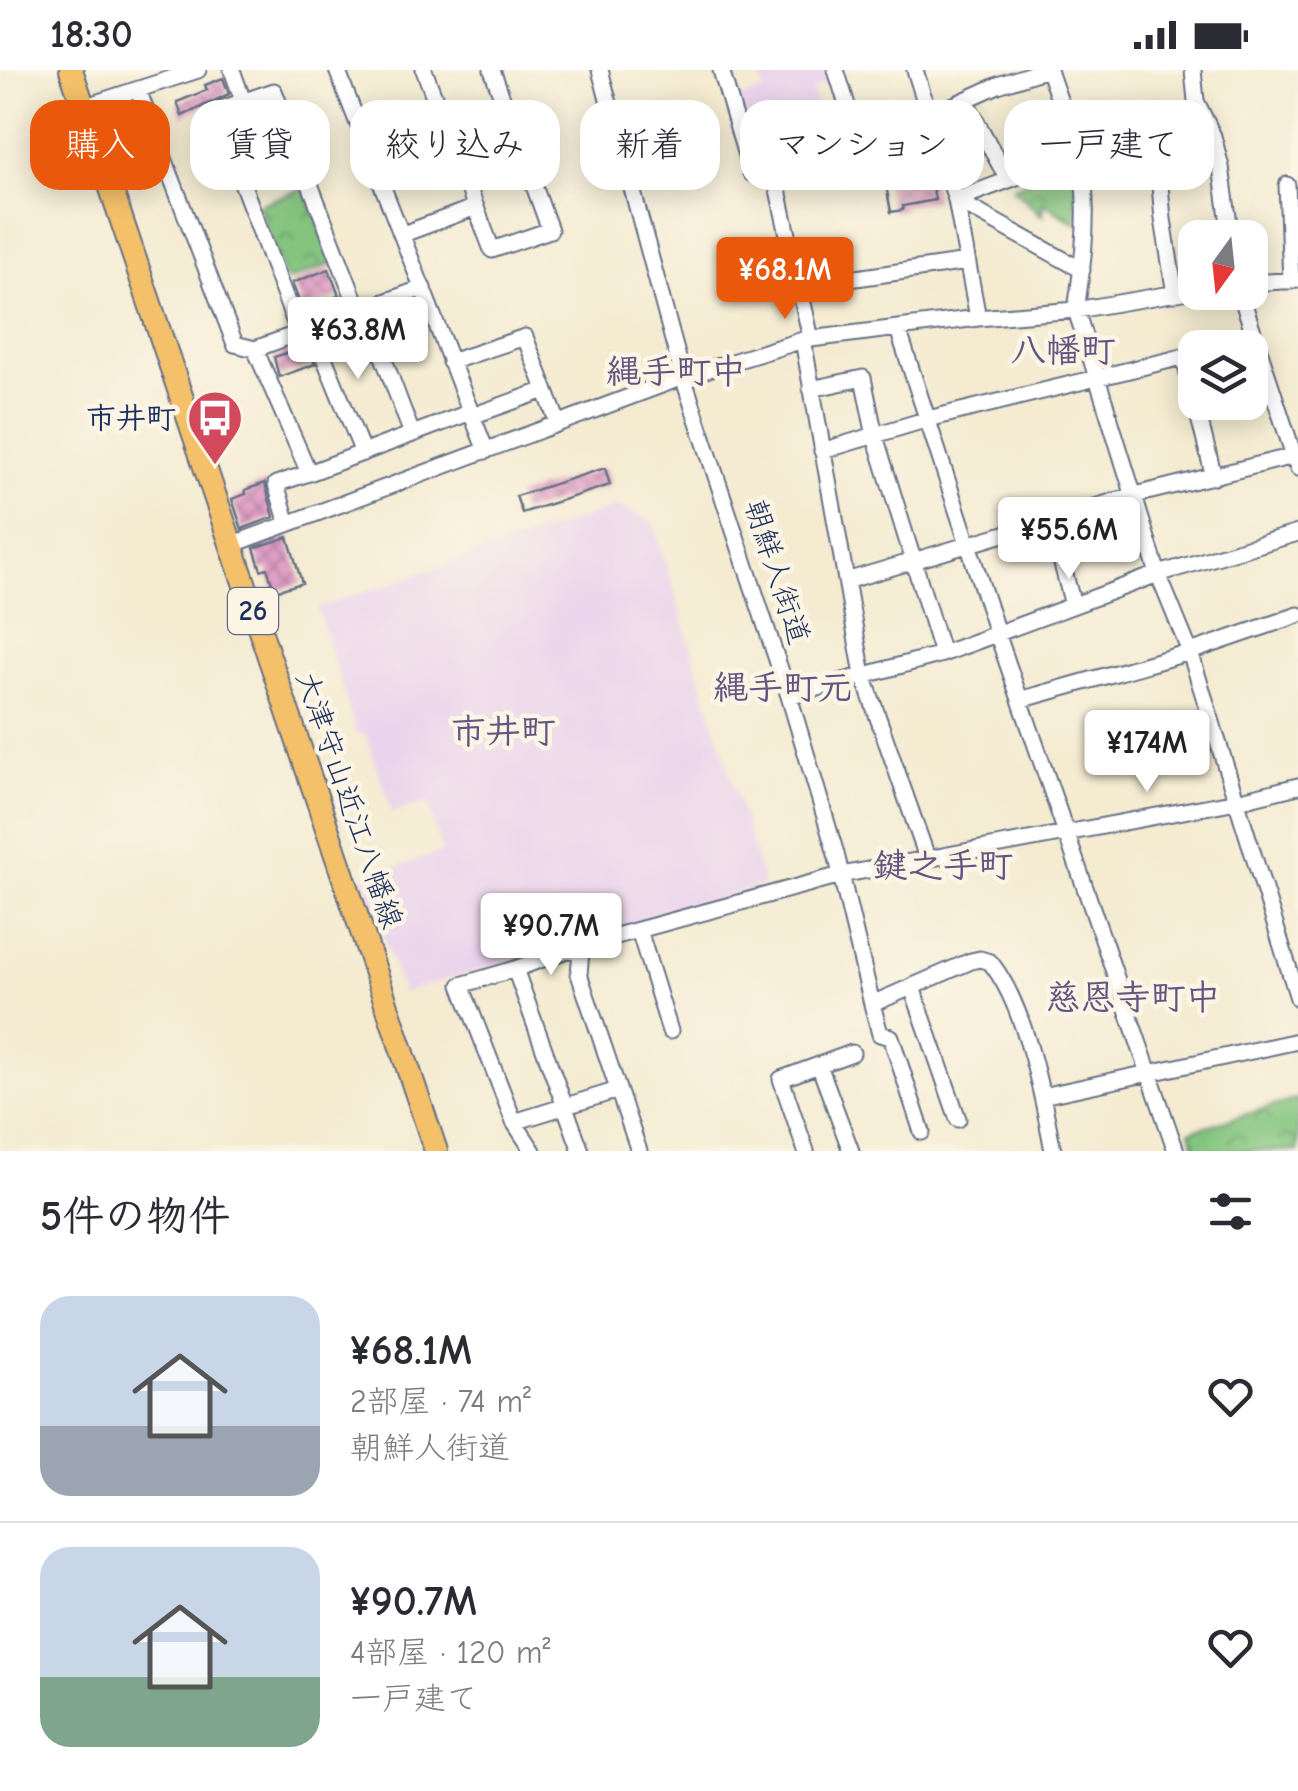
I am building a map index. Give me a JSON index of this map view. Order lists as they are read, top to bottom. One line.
{"streets":{"main road":["26","大津守山近江八幡線"],"street":["朝鮮人街道"]},"districts":["八幡町","縄手町中","縄手町元","市井町","鍵之手町","慈恩寺町中"],"places":{"bus stop":["市井町"]},"north":"bottom","page":{"status":"18:30","chip":["購入","賃貸","絞り込み","新着","マンション","一戸建て"],"price":["¥68.1M","¥63.8M","¥55.6M","¥174M","¥90.7M"],"heading":"5件の物件","list":[{"name":"¥68.1M","note":"2部屋 · 74 m² · 朝鮮人街道"},{"name":"¥90.7M","note":"4部屋 · 120 m² · 一戸建て"}]}}
